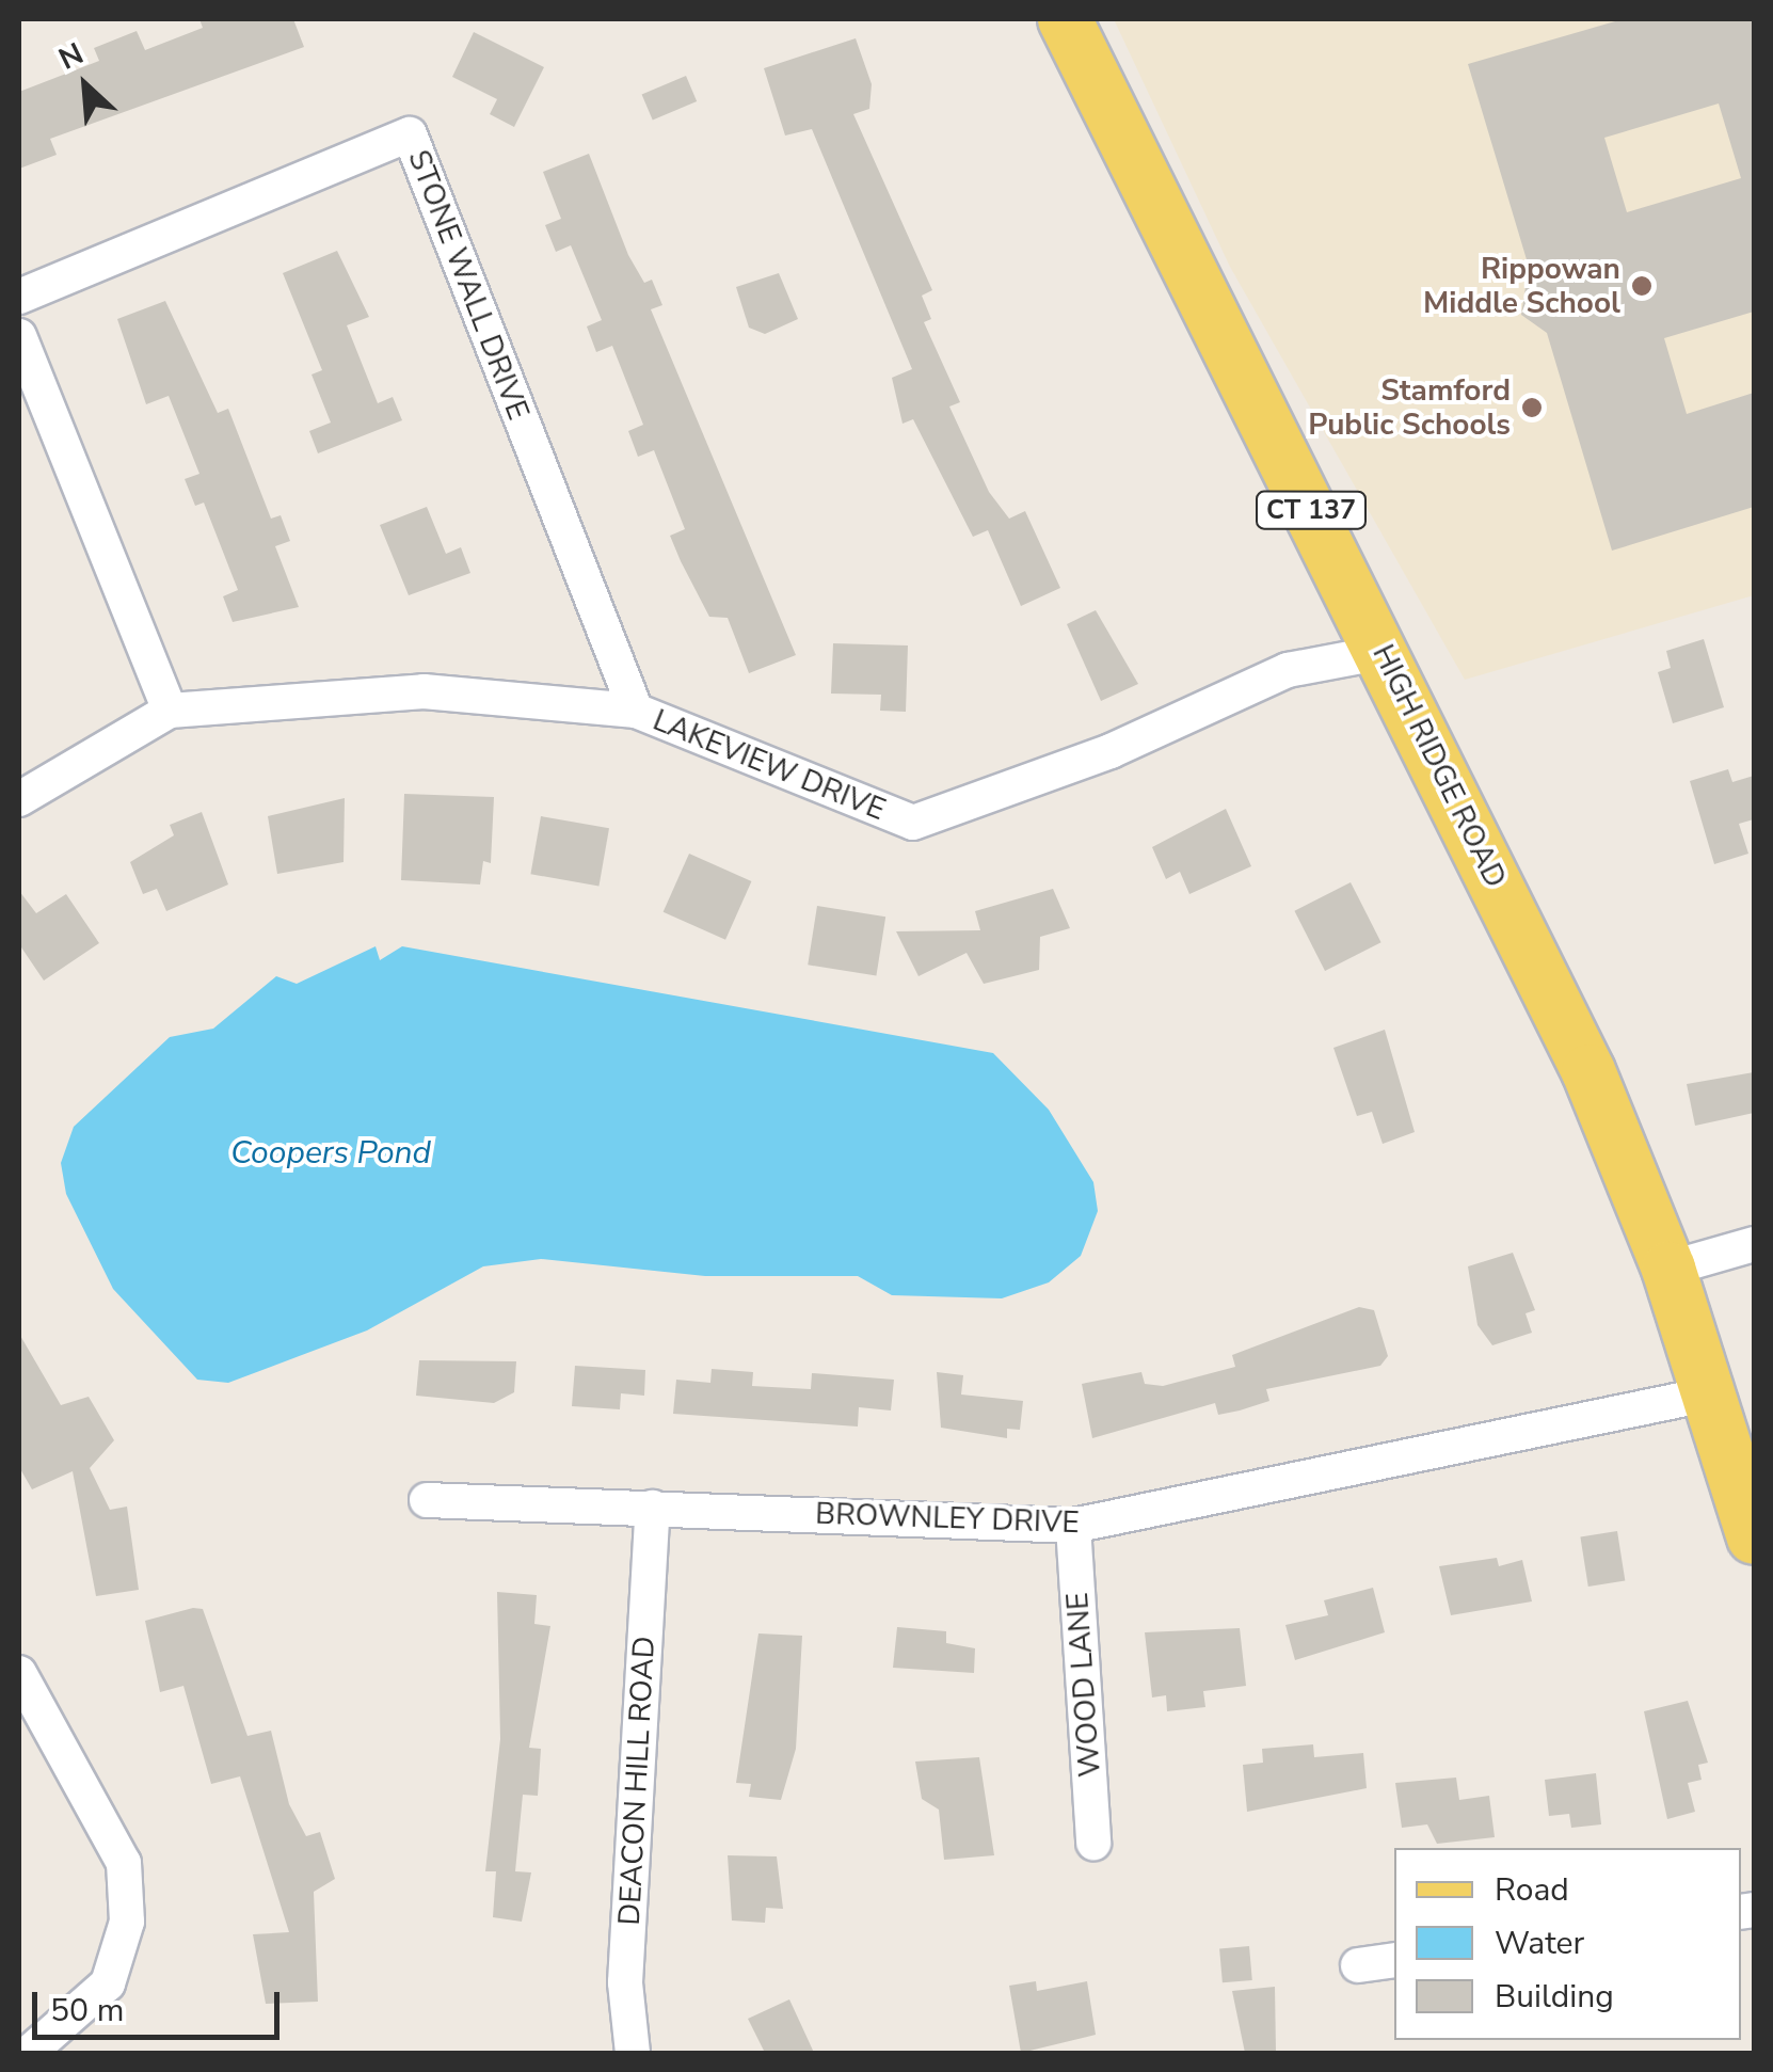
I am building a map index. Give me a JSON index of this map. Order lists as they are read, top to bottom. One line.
{"streets":{"main road":["CT 137","HIGH RIDGE ROAD"],"street":["STONE WALL DRIVE","LAKEVIEW DRIVE","BROWNLEY DRIVE","WOOD LANE","DEACON HILL ROAD"]},"crossings":[["STONE WALL DRIVE","LAKEVIEW DRIVE"],["LAKEVIEW DRIVE","HIGH RIDGE ROAD"],["HIGH RIDGE ROAD","BROWNLEY DRIVE"],["BROWNLEY DRIVE","WOOD LANE"],["BROWNLEY DRIVE","DEACON HILL ROAD"]],"water":["Coopers Pond"],"places":["Rippowan Middle School","Stamford Public Schools"],"legend":["Road","Water","Building"],"scale_bar":"50 m","north":"top left"}
